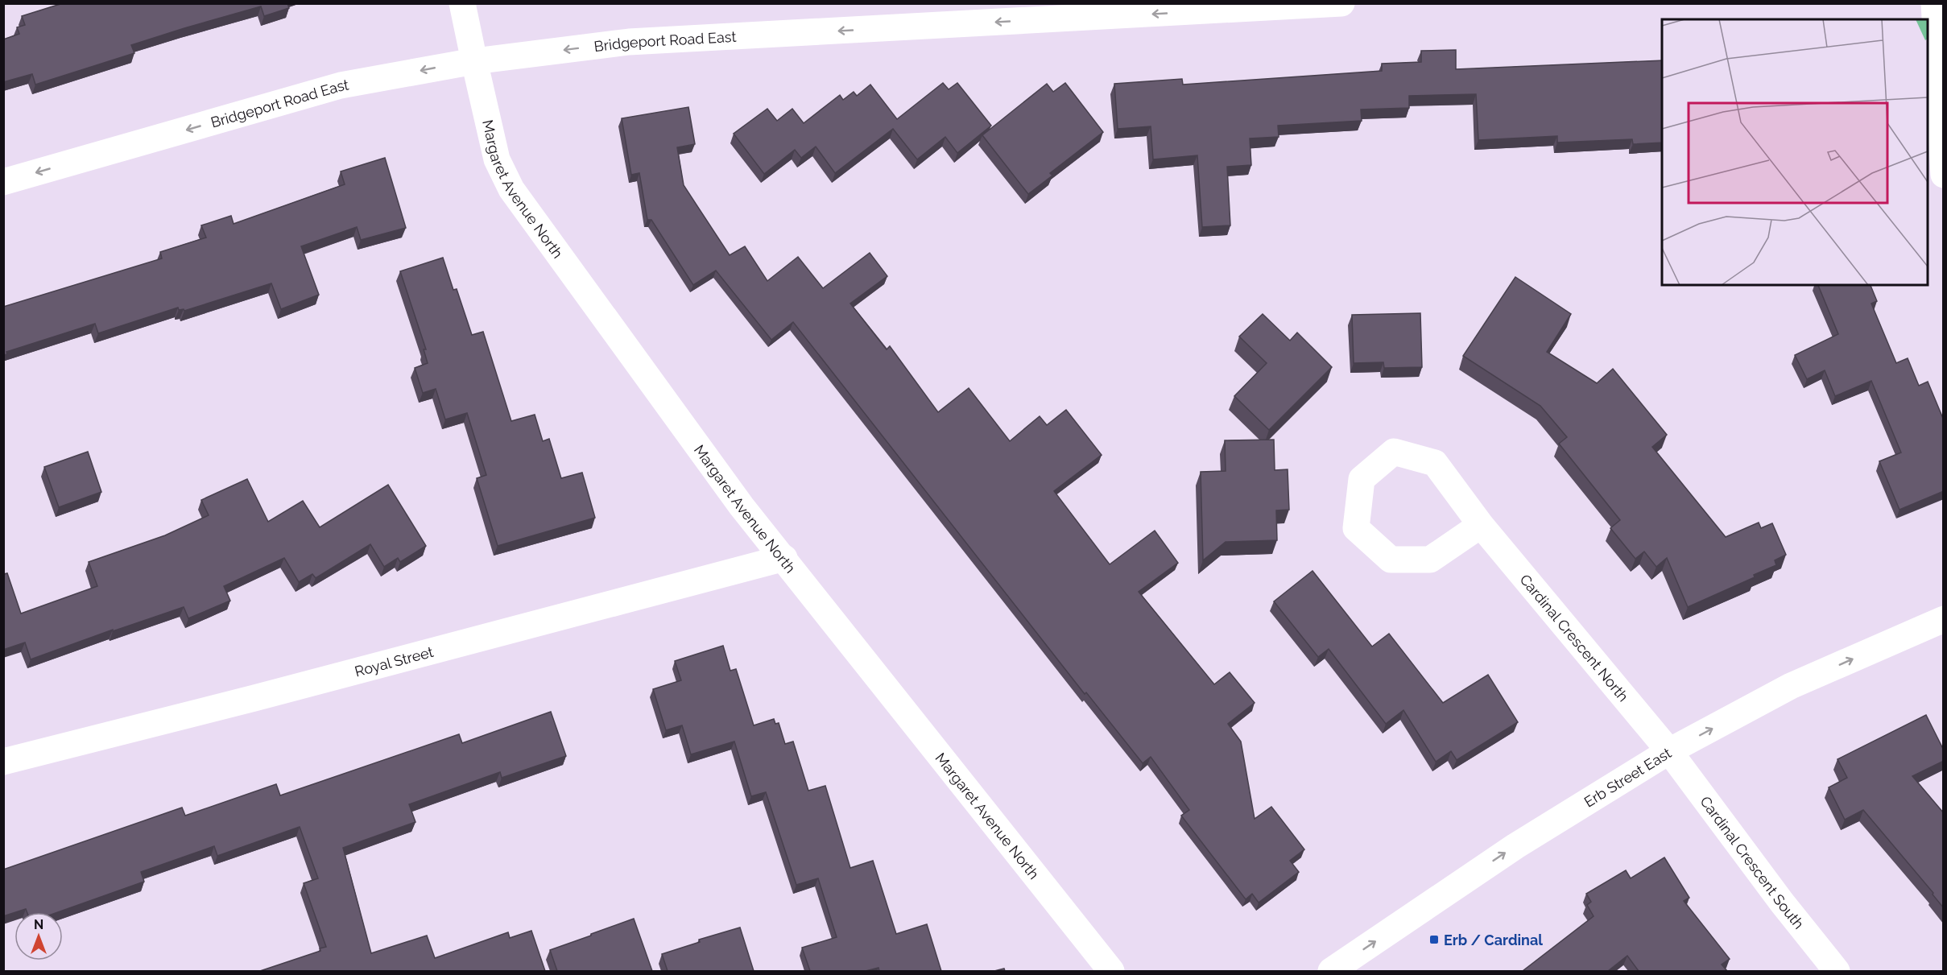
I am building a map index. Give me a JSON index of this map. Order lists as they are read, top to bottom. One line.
{"streets":{"street":["Bridgeport Road East","Margaret Avenue North","Cardinal Crescent North","Royal Street","Erb Street East","Cardinal Crescent South"]},"crossings":[["Bridgeport Road East","Margaret Avenue North"],["Margaret Avenue North","Royal Street"],["Cardinal Crescent North","Erb Street East"],["Cardinal Crescent North","Cardinal Crescent South"],["Erb Street East","Cardinal Crescent South"]],"one_way":["Bridgeport Road East","Erb Street East"],"places":{"transit":["Erb / Cardinal"]},"north":"top"}
